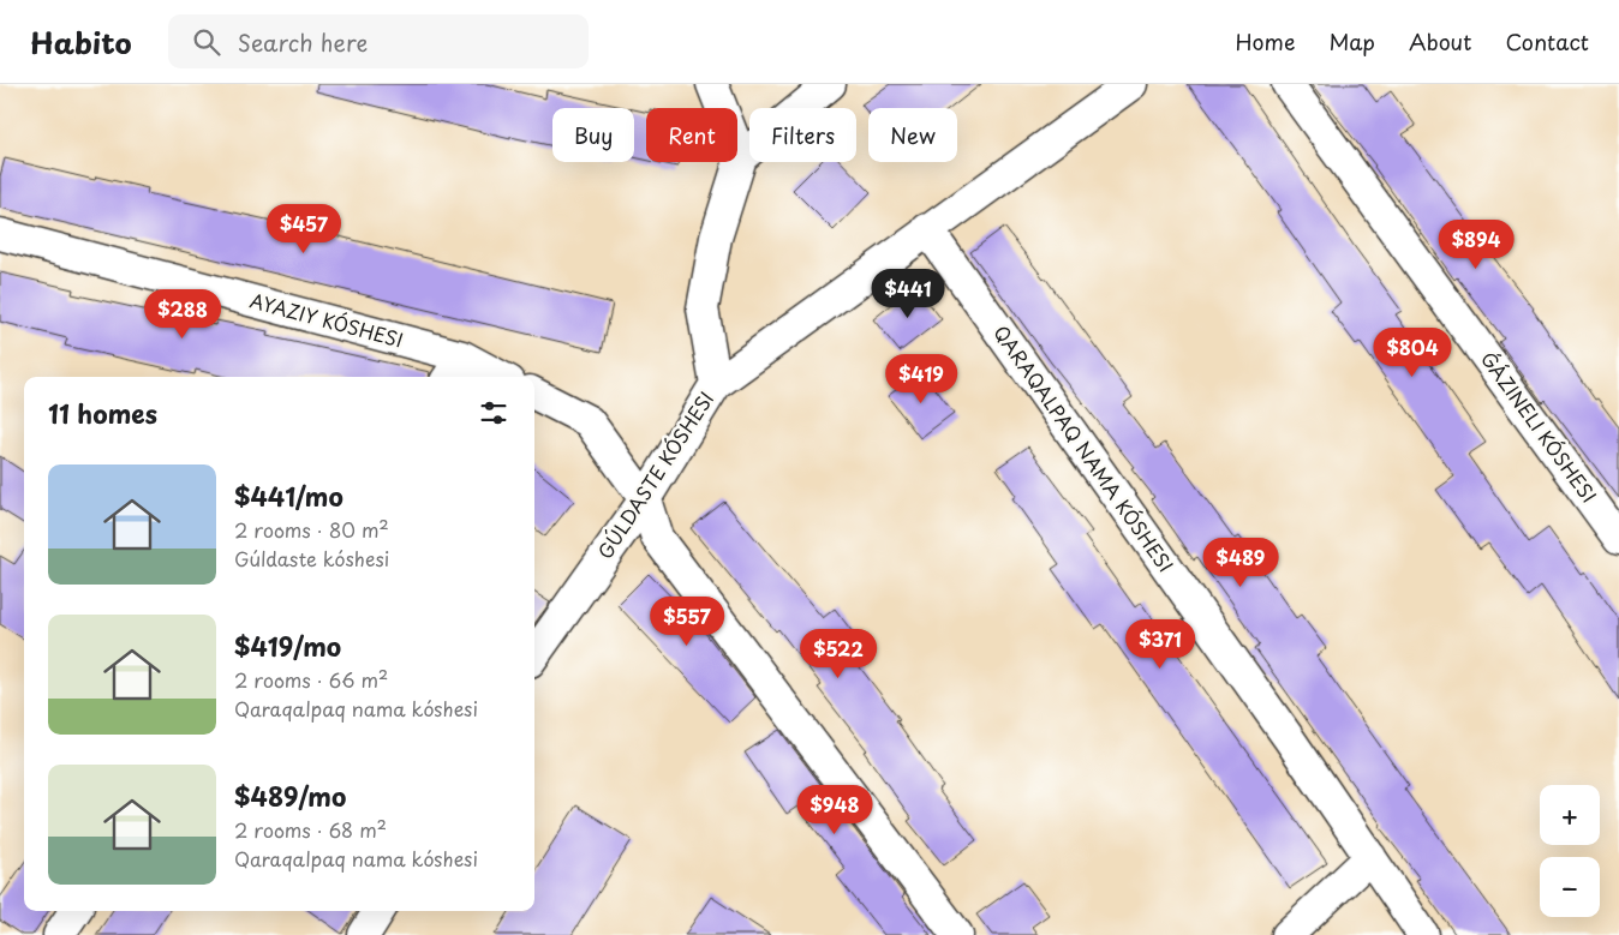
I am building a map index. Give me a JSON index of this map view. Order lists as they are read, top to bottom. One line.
{"streets":{"street":["AYAZIY KÓSHESI","ǴÁZINELI KÓSHESI","QARAQALPAQ NAMA KÓSHESI","GÚLDASTE KÓSHESI"]},"crossings":[["QARAQALPAQ NAMA KÓSHESI","GÚLDASTE KÓSHESI"]],"page":{"header":"Habito","search":"Search here","nav":["Home","Map","About","Contact"],"chip":["Buy","Rent","Filters","New"],"price":["$457","$894","$441","$288","$804","$419","$489","$557","$371","$522","$948"],"heading":"11 homes","list":[{"name":"$441/mo","note":"2 rooms · 80 m² · Gúldaste kóshesi"},{"name":"$419/mo","note":"2 rooms · 66 m² · Qaraqalpaq nama kóshesi"},{"name":"$489/mo","note":"2 rooms · 68 m² · Qaraqalpaq nama kóshesi"}],"map_buttons":["+","−"]}}
